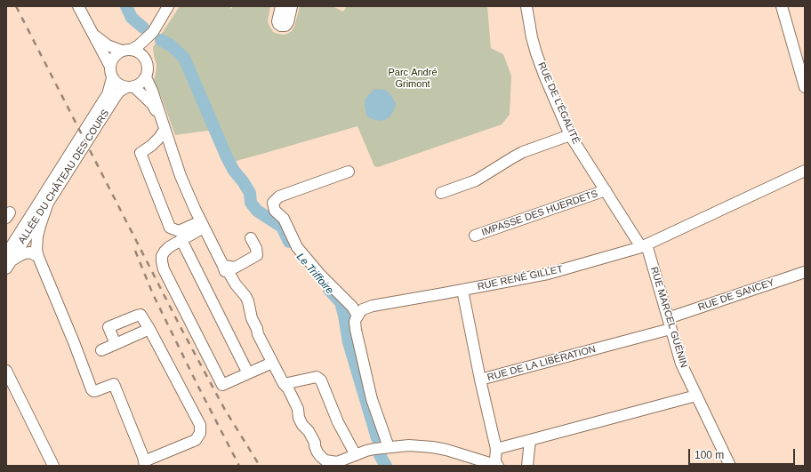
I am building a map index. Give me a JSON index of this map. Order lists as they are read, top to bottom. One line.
{"streets":{"street":["RUE DE L'ÉGALITÉ","ALLÉE DU CHÂTEAU DES COURS","IMPASSE DES HUERDETS","RUE RENÉ GILLET","RUE DE SANCEY","RUE MARCEL GUÉNIN","RUE DE LA LIBÉRATION"]},"crossings":[["RUE DE L'ÉGALITÉ","IMPASSE DES HUERDETS"],["RUE DE L'ÉGALITÉ","RUE RENÉ GILLET"],["RUE DE L'ÉGALITÉ","RUE MARCEL GUÉNIN"],["RUE RENÉ GILLET","RUE MARCEL GUÉNIN"],["RUE DE SANCEY","RUE MARCEL GUÉNIN"],["RUE DE SANCEY","RUE DE LA LIBÉRATION"],["RUE MARCEL GUÉNIN","RUE DE LA LIBÉRATION"]],"water":["Le Triffoire"],"parks":["Parc André Grimont"],"scale_bar":"100 m"}
